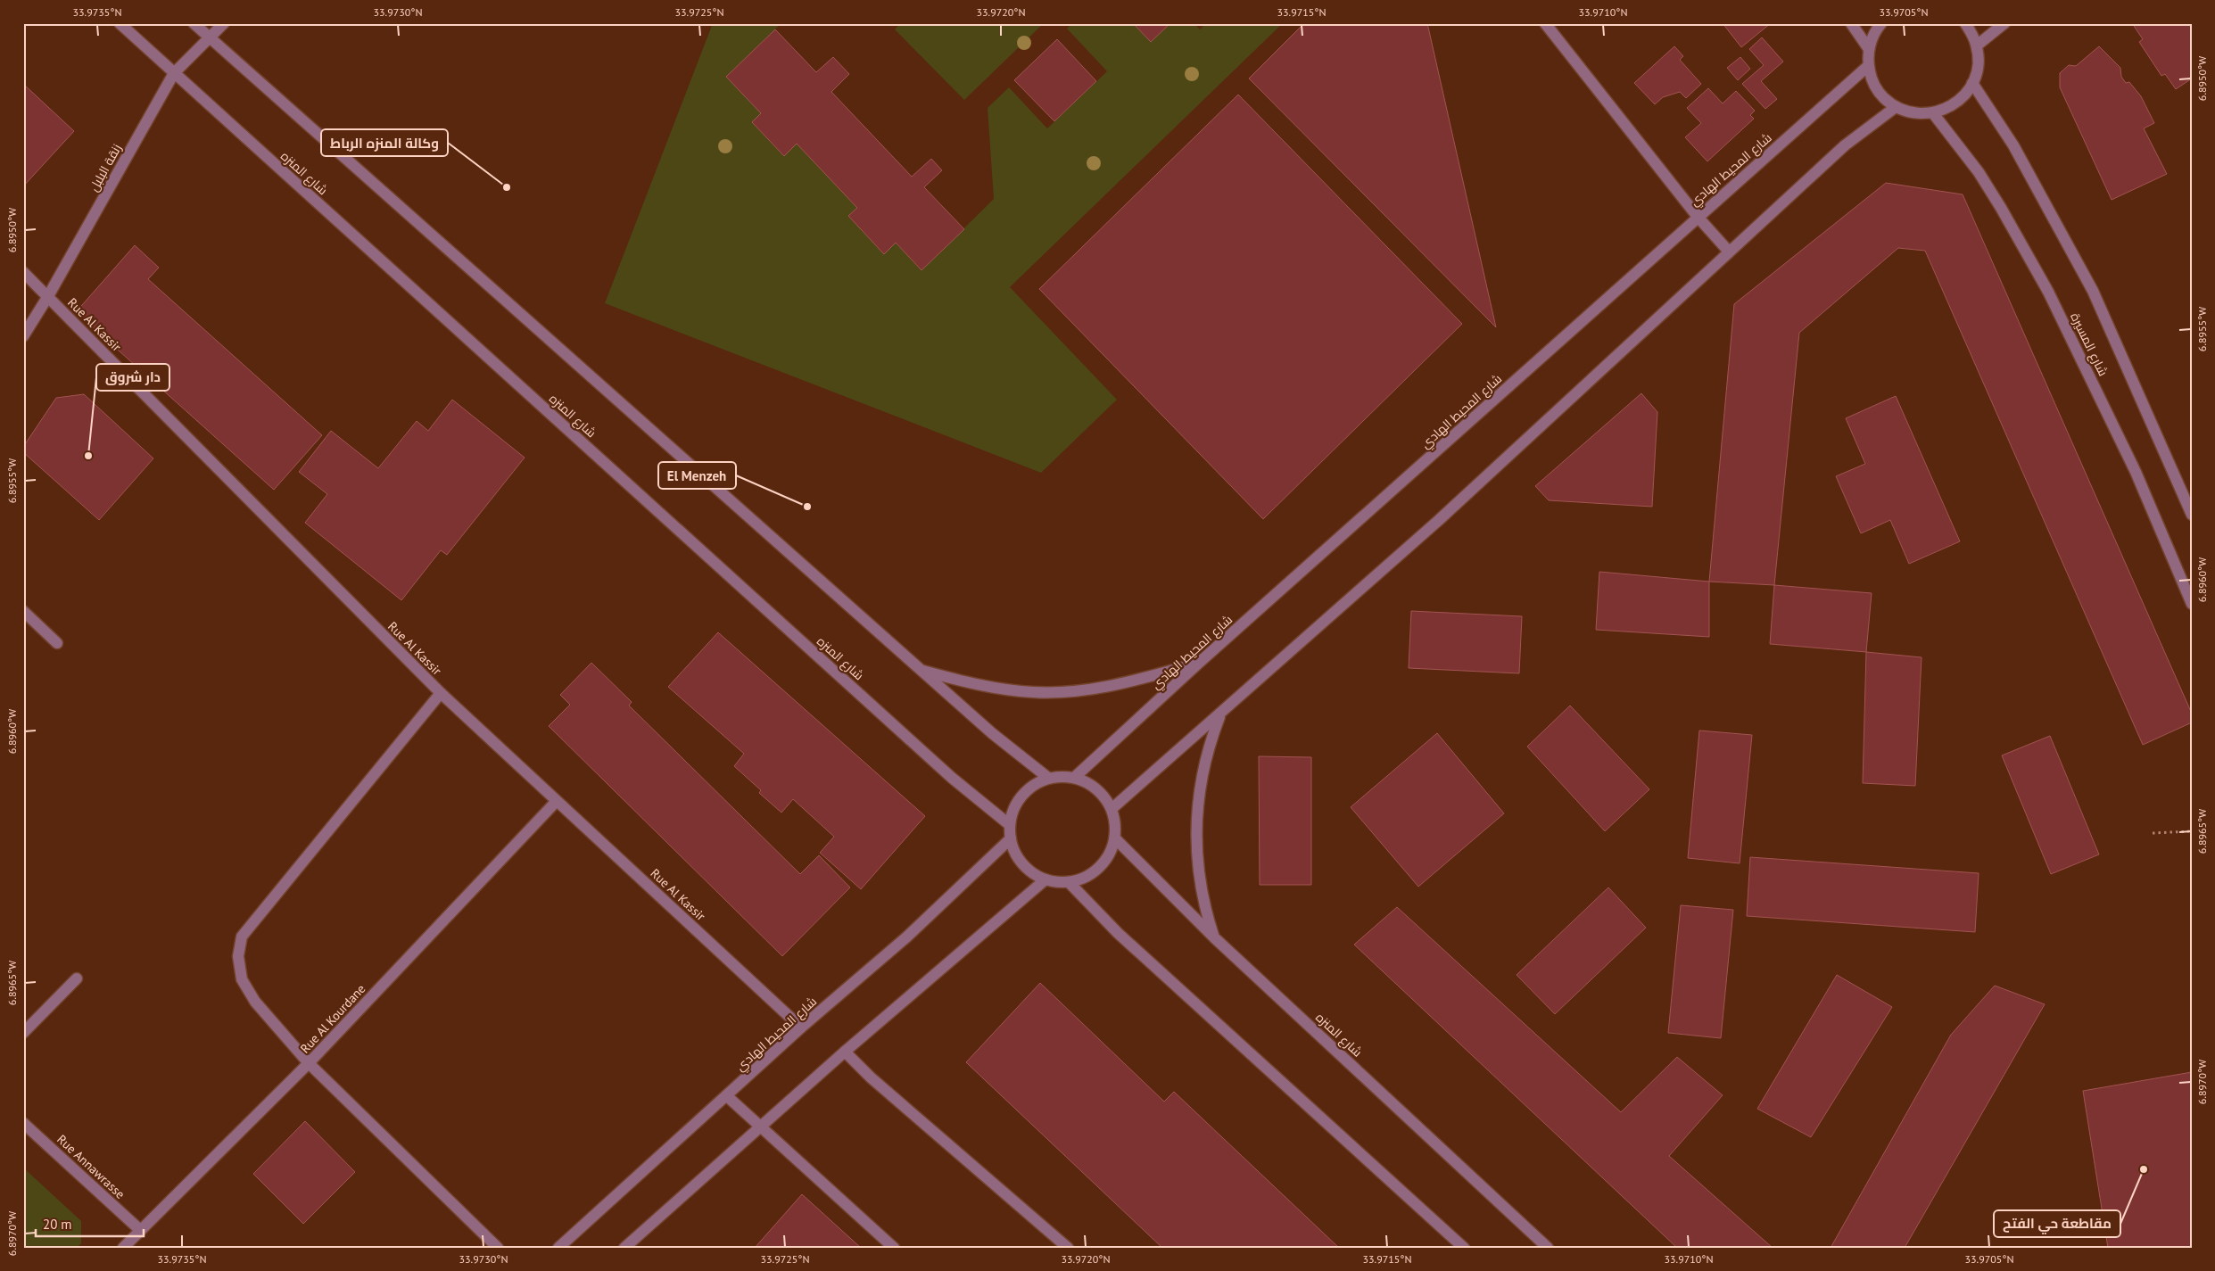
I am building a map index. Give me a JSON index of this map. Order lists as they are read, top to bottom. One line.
{"streets":{"street":["زنقة البلبل","شارع المحيط الهادي","شارع المنزه","Rue Al Kassir","شارع المسيرة","Rue Al Kourdane","Rue Annawrasse"]},"crossings":[["زنقة البلبل","شارع المنزه"],["زنقة البلبل","Rue Al Kassir"],["شارع المحيط الهادي","شارع المنزه"],["شارع المحيط الهادي","Rue Al Kassir"],["Rue Al Kassir","Rue Al Kourdane"],["Rue Al Kourdane","Rue Annawrasse"]],"places":["وكالة المنزه الرباط","دار شروق","El Menzeh","مقاطعة حي الفتح"],"scale_bar":"20 m","coordinates":["33.9735°N","33.9730°N","33.9725°N","33.9720°N","33.9715°N","33.9710°N","33.9705°N","6.8950°W","6.8955°W","6.8960°W","6.8965°W","6.8970°W"]}
